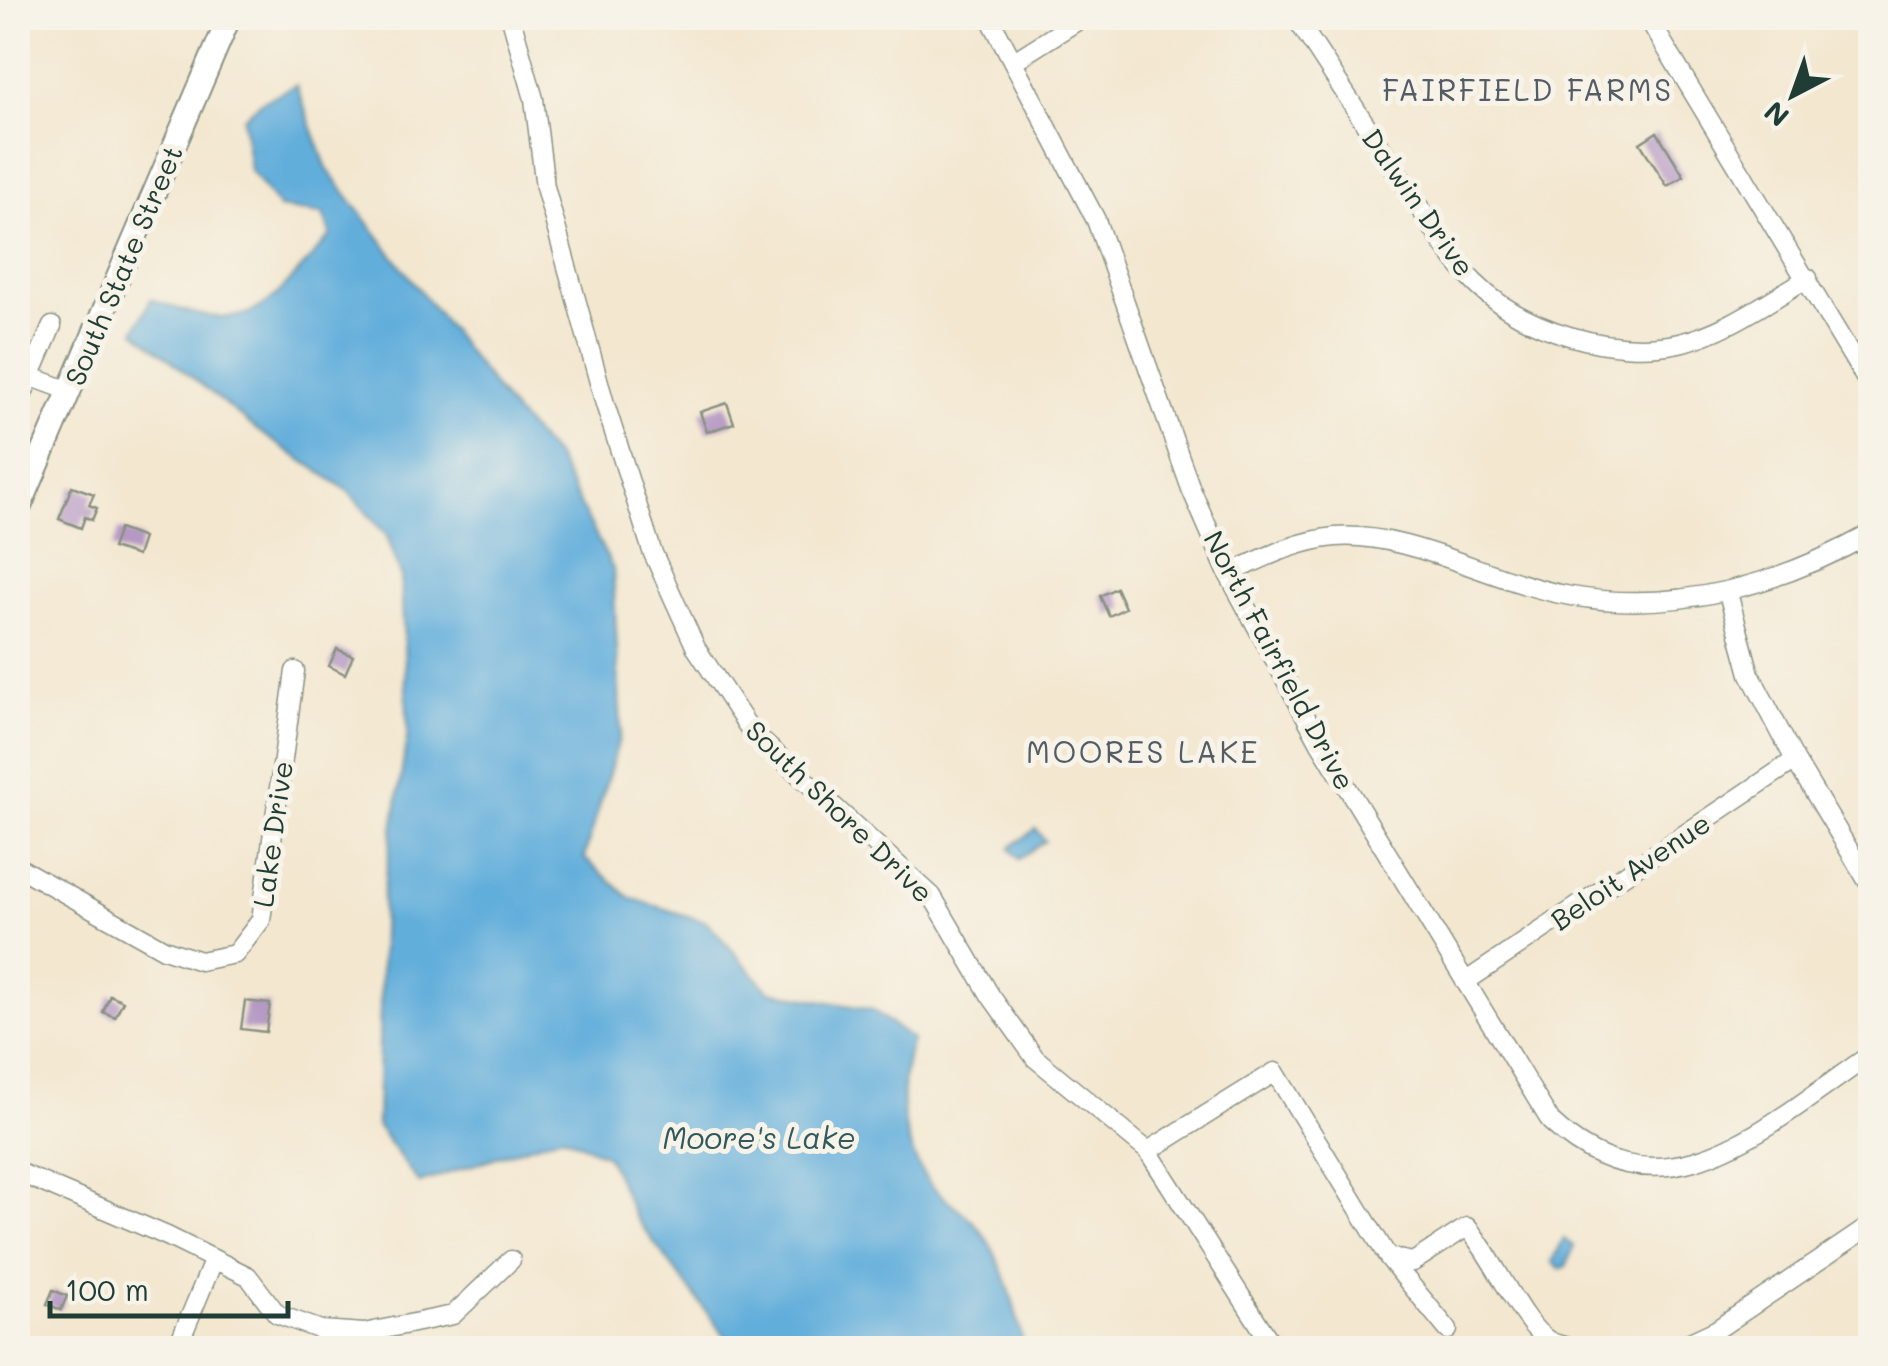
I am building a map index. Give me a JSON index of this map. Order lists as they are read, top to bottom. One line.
{"streets":{"main road":["South State Street"],"street":["Dalwin Drive","North Fairfield Drive","South Shore Drive","Lake Drive","Beloit Avenue"]},"crossings":[["North Fairfield Drive","Beloit Avenue"]],"districts":["FAIRFIELD FARMS","MOORES LAKE"],"water":["Moore's Lake"],"scale_bar":"100 m","north":"bottom left"}
